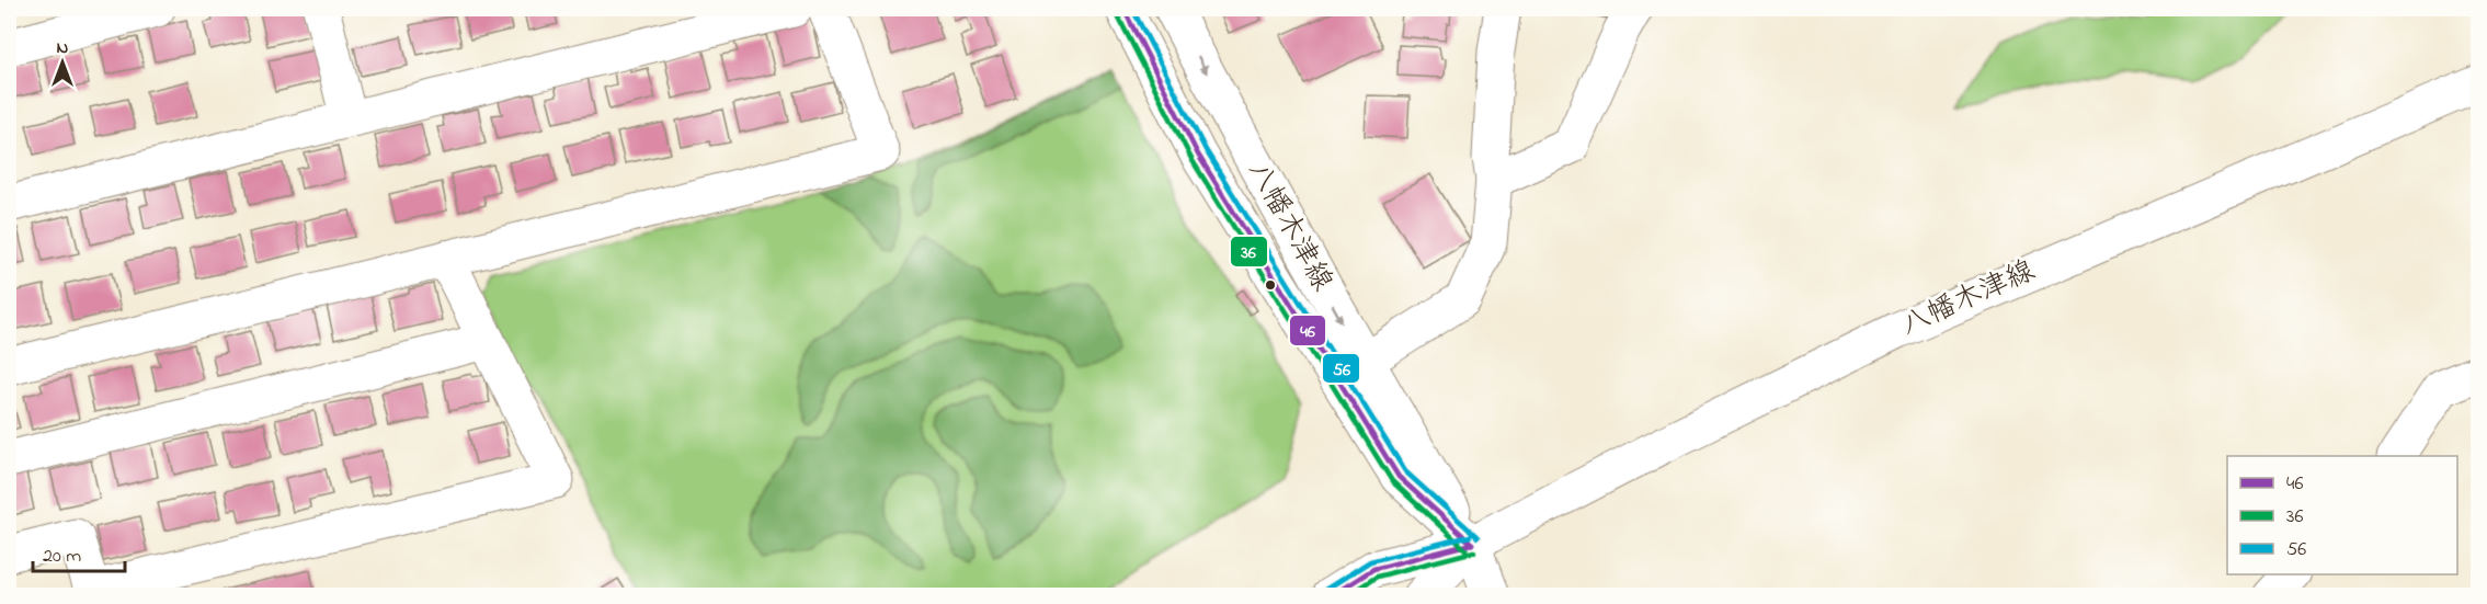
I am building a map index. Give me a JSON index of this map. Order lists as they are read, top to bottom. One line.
{"streets":{"street":["八幡木津線"]},"lines":["transit line 46","transit line 56","transit line 36"],"legend":["46","36","56"],"scale_bar":"20 m","north":"top"}
